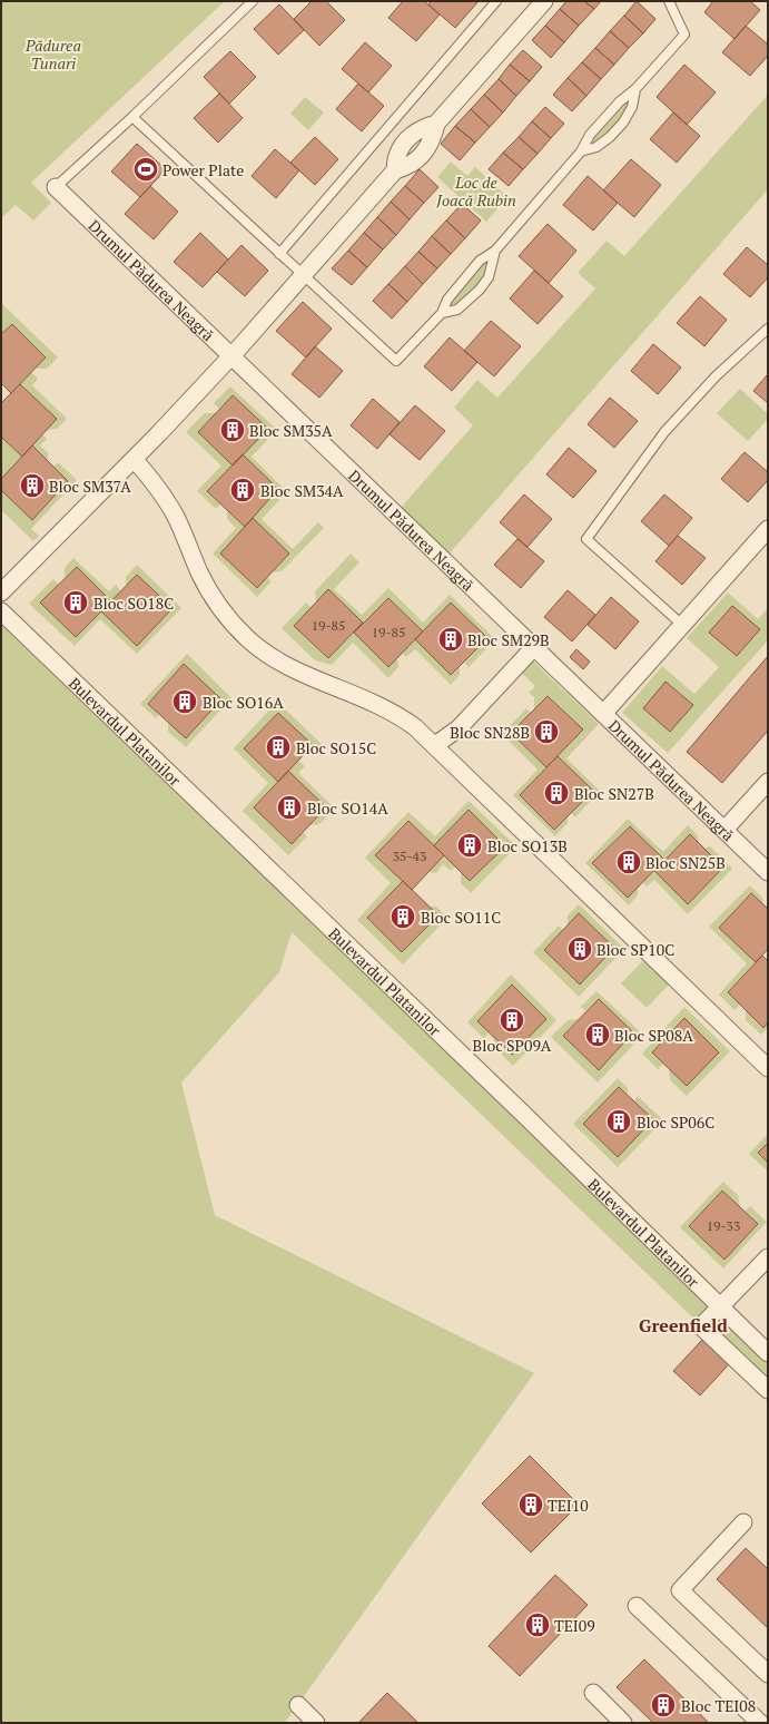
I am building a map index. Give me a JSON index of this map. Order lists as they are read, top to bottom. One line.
{"streets":{"street":["Drumul Pădurea Neagră","Bulevardul Platanilor"]},"districts":["Greenfield"],"parks":["Pădurea Tunari","Loc de Joacă Rubin"],"places":{"sports":["Power Plate"],"building":["Bloc SM35A","Bloc SM37A","Bloc SM34A","Bloc SO18C","Bloc SM29B","Bloc SO16A","Bloc SN28B","Bloc SO15C","Bloc SN27B","Bloc SO14A","Bloc SO13B","Bloc SN25B","Bloc SO11C","Bloc SP10C","Bloc SP09A","Bloc SP08A","Bloc SP06C","TEI10","TEI09","Bloc TEI08"]},"house_numbers":["19-85","19-85","35-43","19-33"]}
